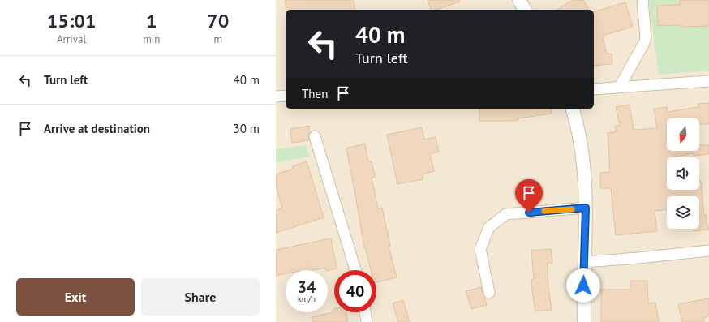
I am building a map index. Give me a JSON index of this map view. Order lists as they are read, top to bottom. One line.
{"north":"bottom","page":{"eta":["15:01","Arrival","1","min","70","m"],"turn":["40 m","Turn left"],"list":[{"name":"Turn left","value":"40 m"},{"name":"Arrive at destination","value":"30 m"}],"then":"Then","speed":"34 km/h","limit":"40","buttons":["Exit","Share"]}}
